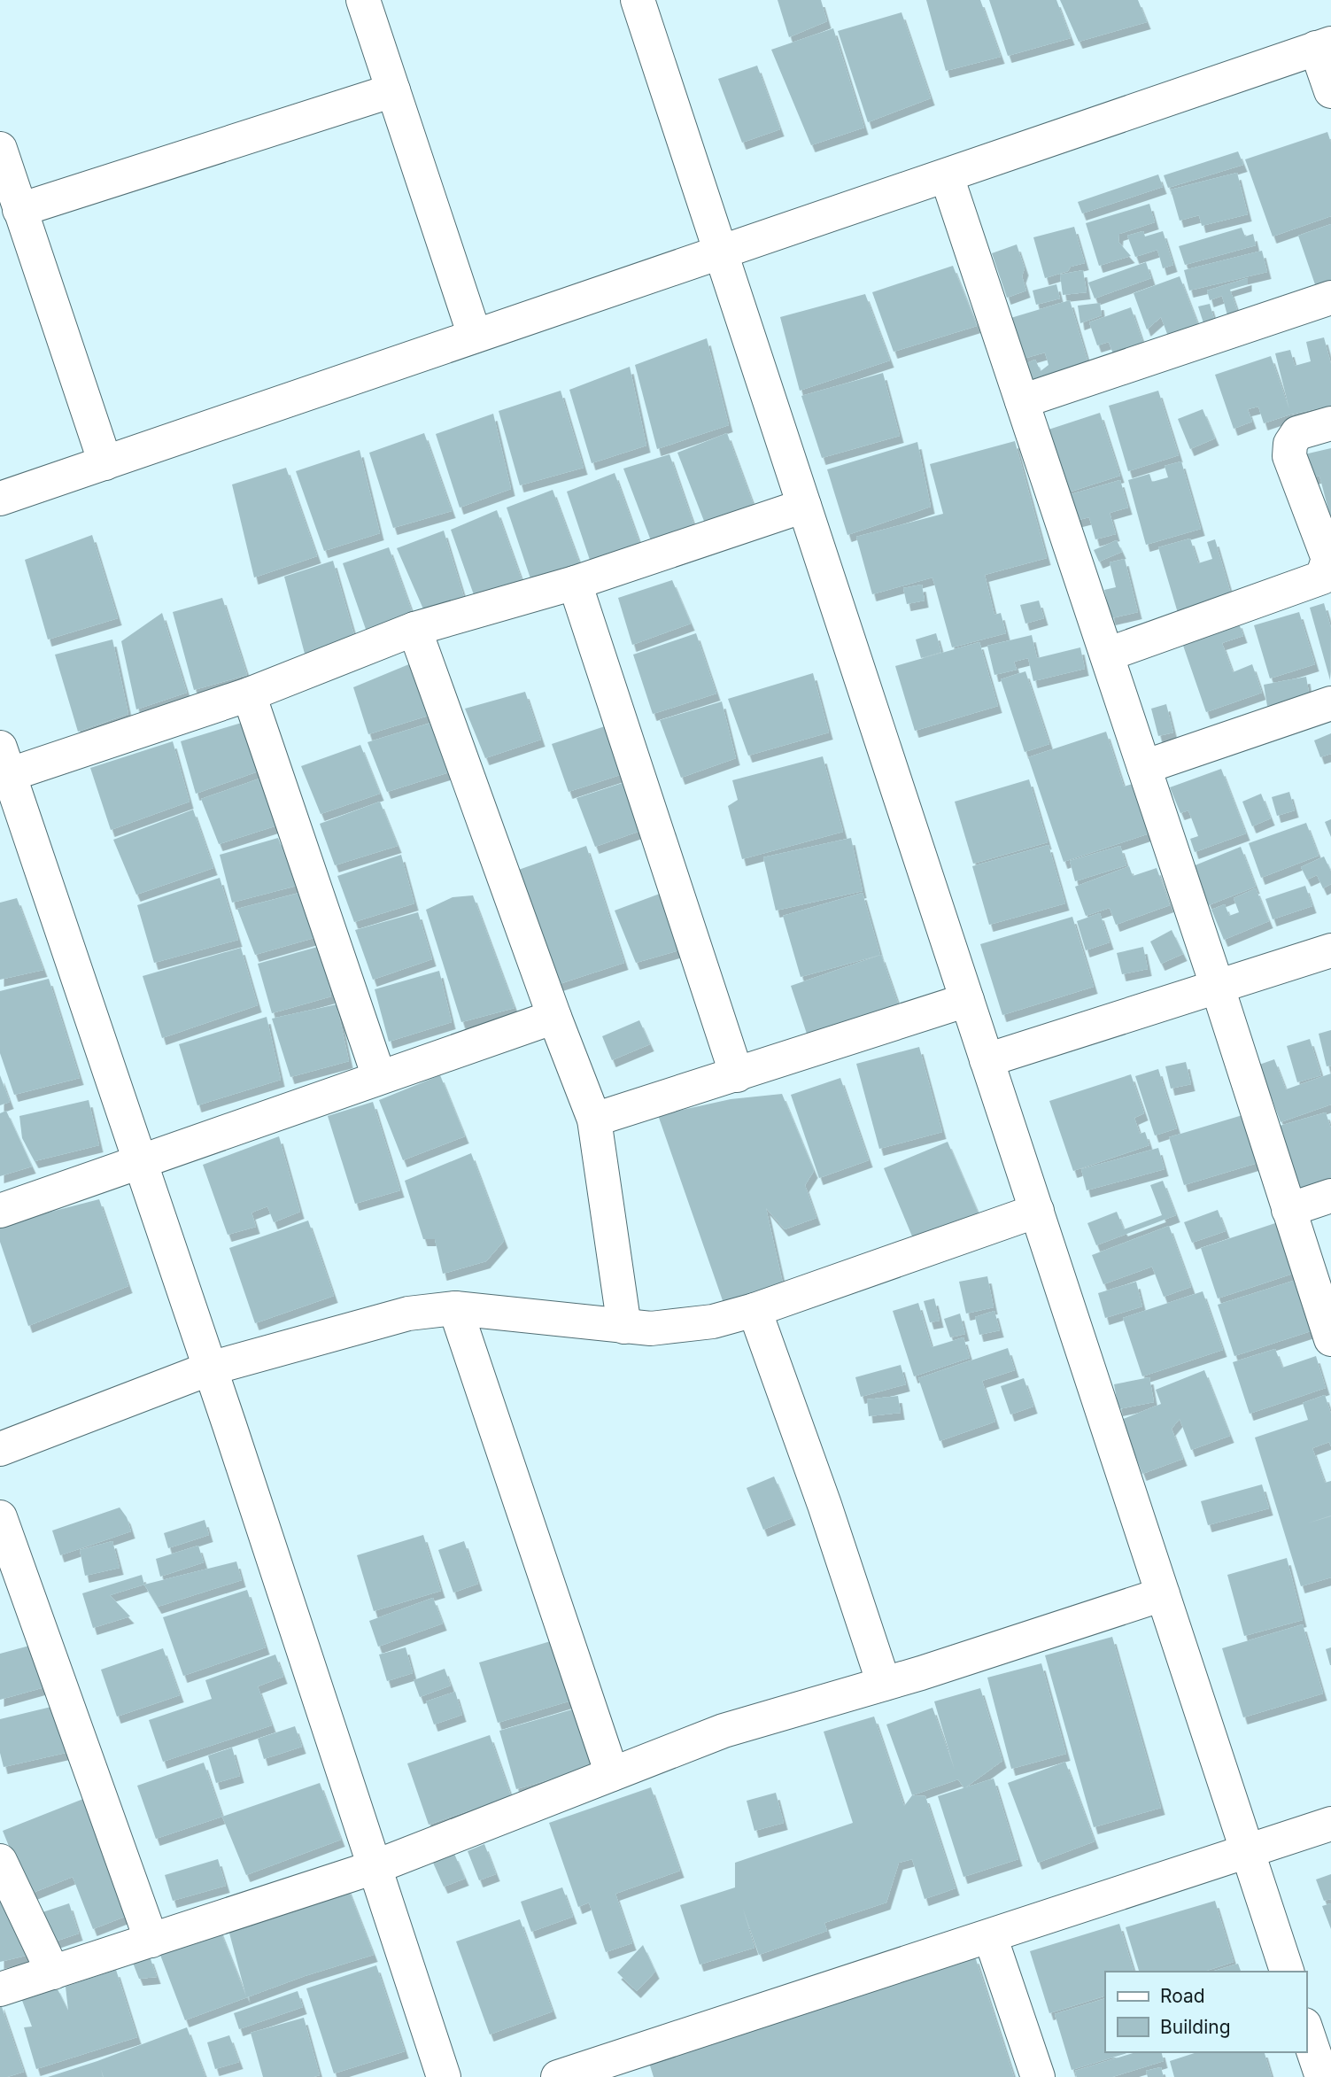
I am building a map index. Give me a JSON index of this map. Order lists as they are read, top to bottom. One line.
{"legend":["Road","Building"]}
